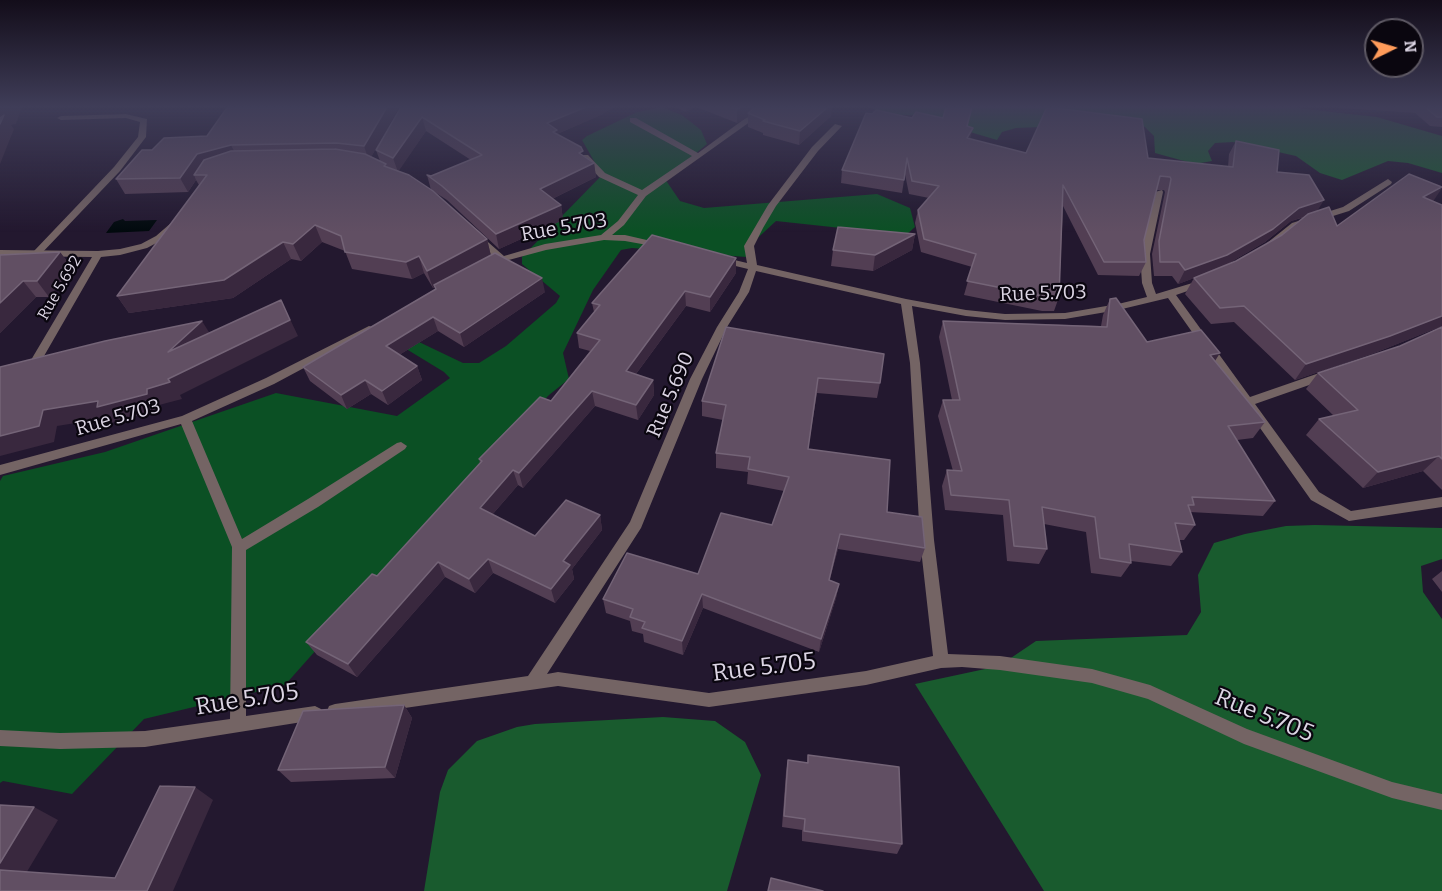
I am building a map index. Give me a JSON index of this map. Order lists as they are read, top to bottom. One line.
{"streets":{"street":["Rue 5.703","Rue 5.692","Rue 5.690","Rue 5.705"]},"crossings":[["Rue 5.703","Rue 5.690"],["Rue 5.690","Rue 5.705"]],"north":"right"}
